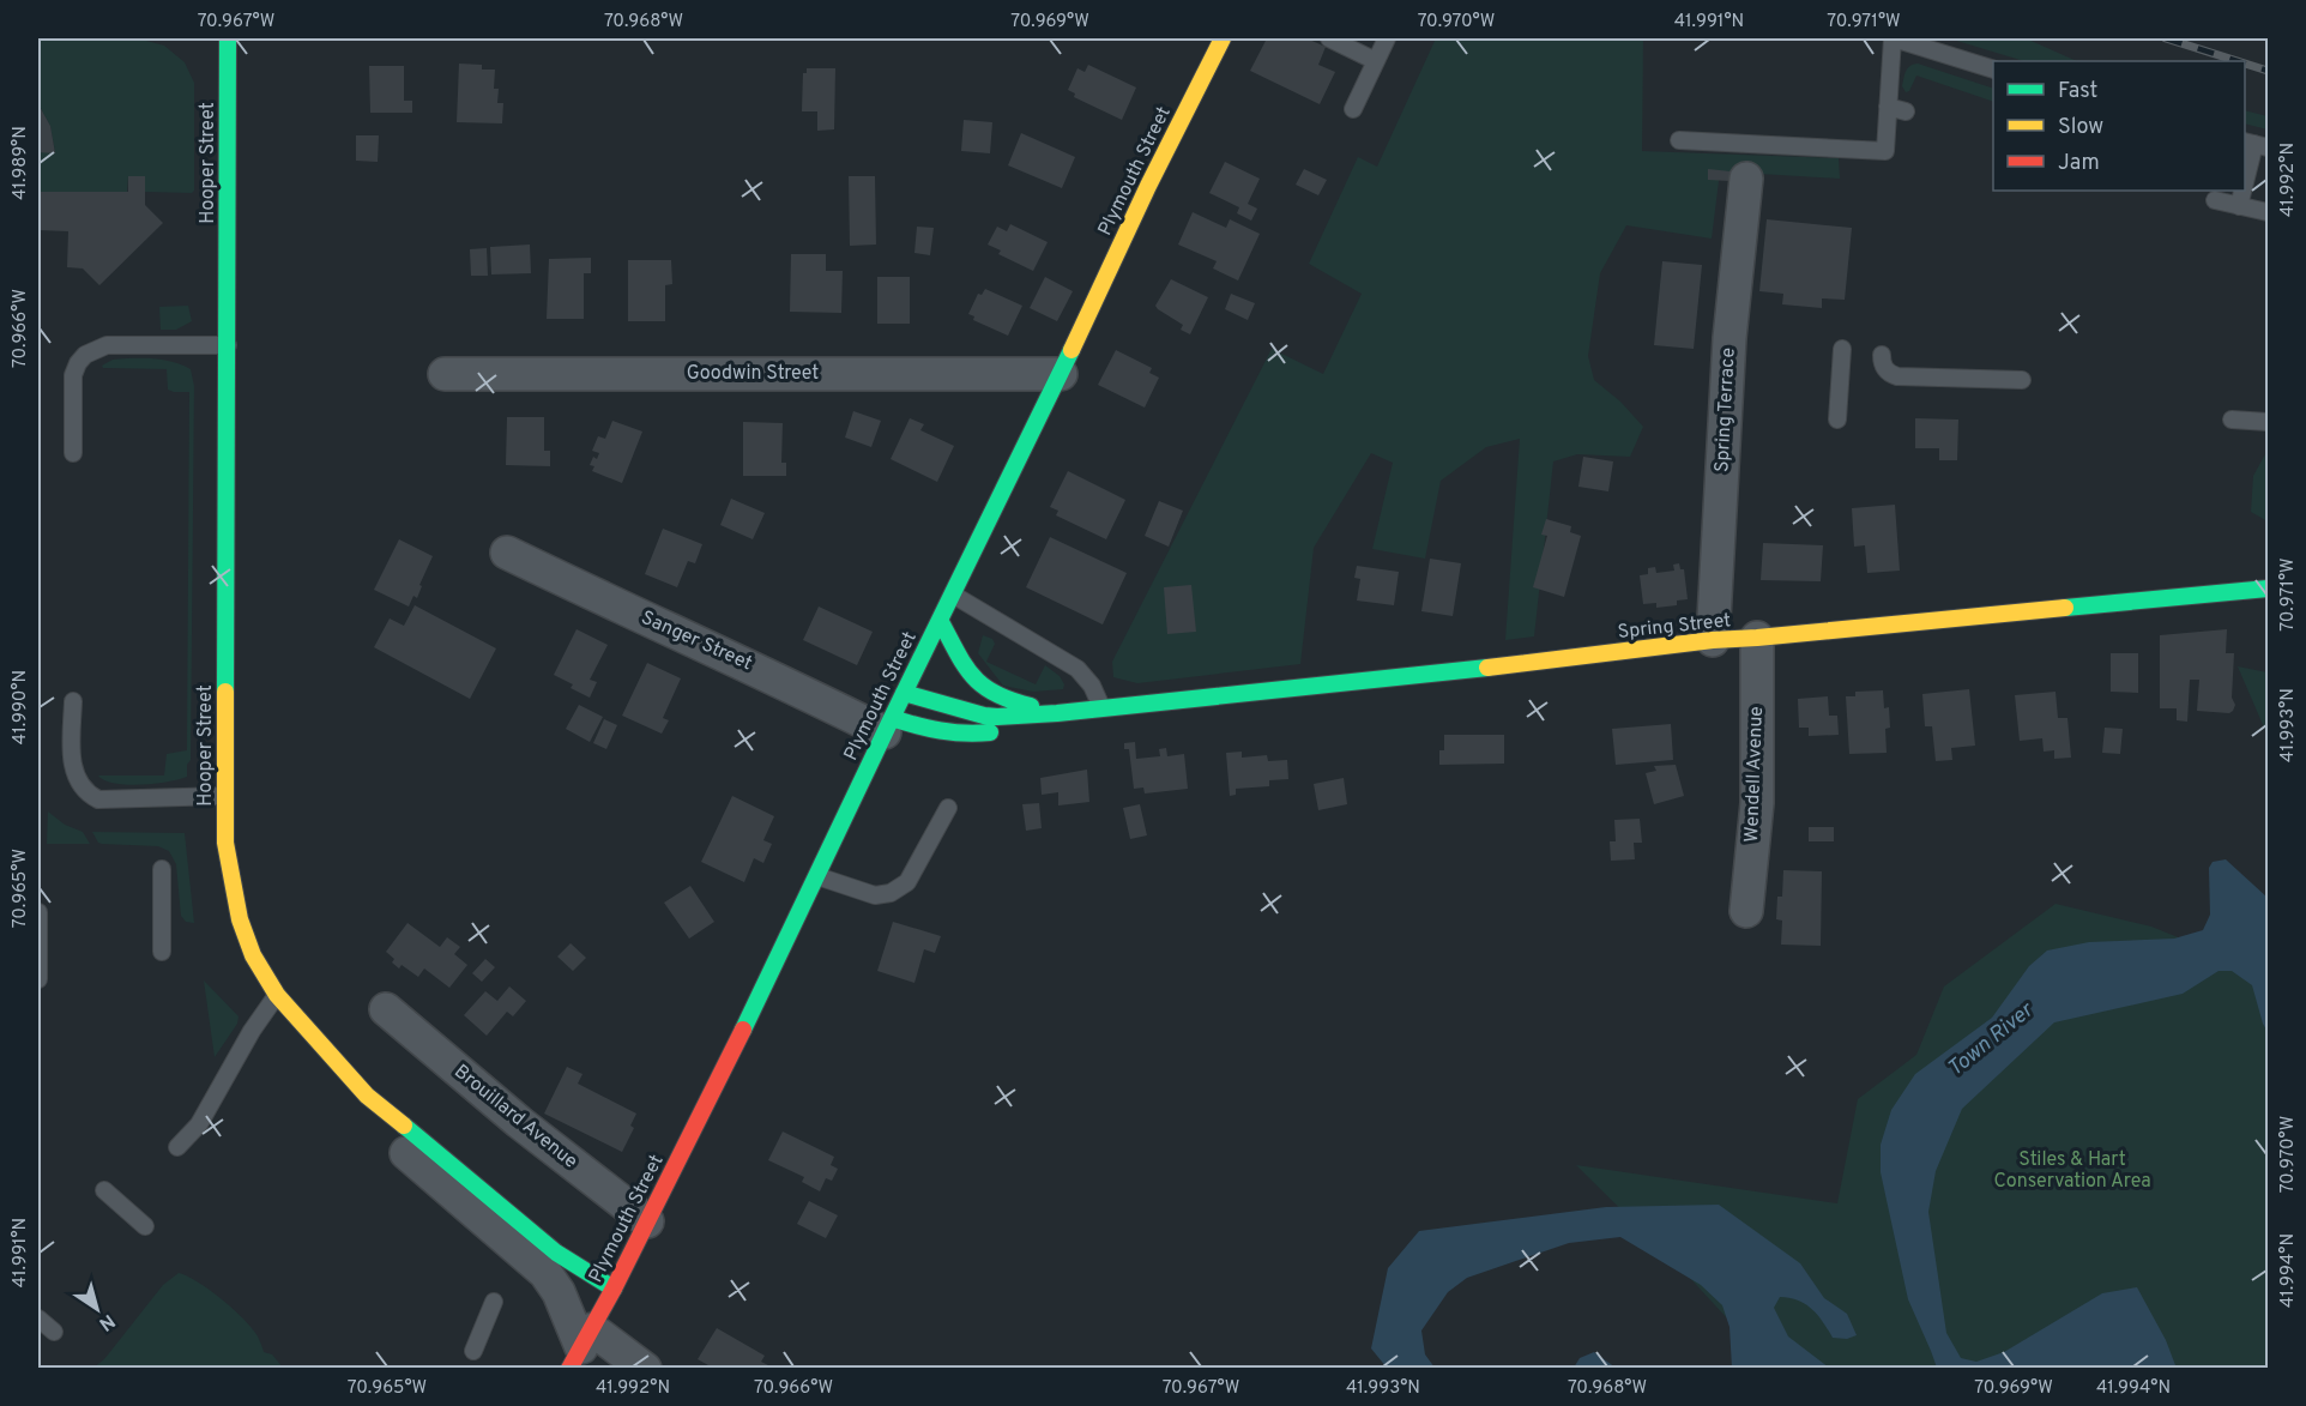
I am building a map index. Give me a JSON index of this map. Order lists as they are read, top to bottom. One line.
{"streets":{"street":["Hooper Street","Plymouth Street","Goodwin Street","Spring Terrace","Spring Street","Sanger Street","Wendell Avenue","Brouillard Avenue"]},"crossings":[["Hooper Street","Plymouth Street"],["Plymouth Street","Goodwin Street"],["Plymouth Street","Spring Street"],["Plymouth Street","Sanger Street"],["Plymouth Street","Brouillard Avenue"],["Spring Terrace","Spring Street"],["Spring Street","Sanger Street"],["Spring Street","Wendell Avenue"]],"water":["Town River"],"parks":["Stiles & Hart Conservation Area"],"legend":["Fast","Slow","Jam"],"north":"bottom right","coordinates":["70.967°W","70.968°W","70.969°W","70.970°W","41.991°N","70.971°W","41.989°N","41.992°N","70.966°W","41.990°N","41.993°N","70.965°W","41.994°N"]}
